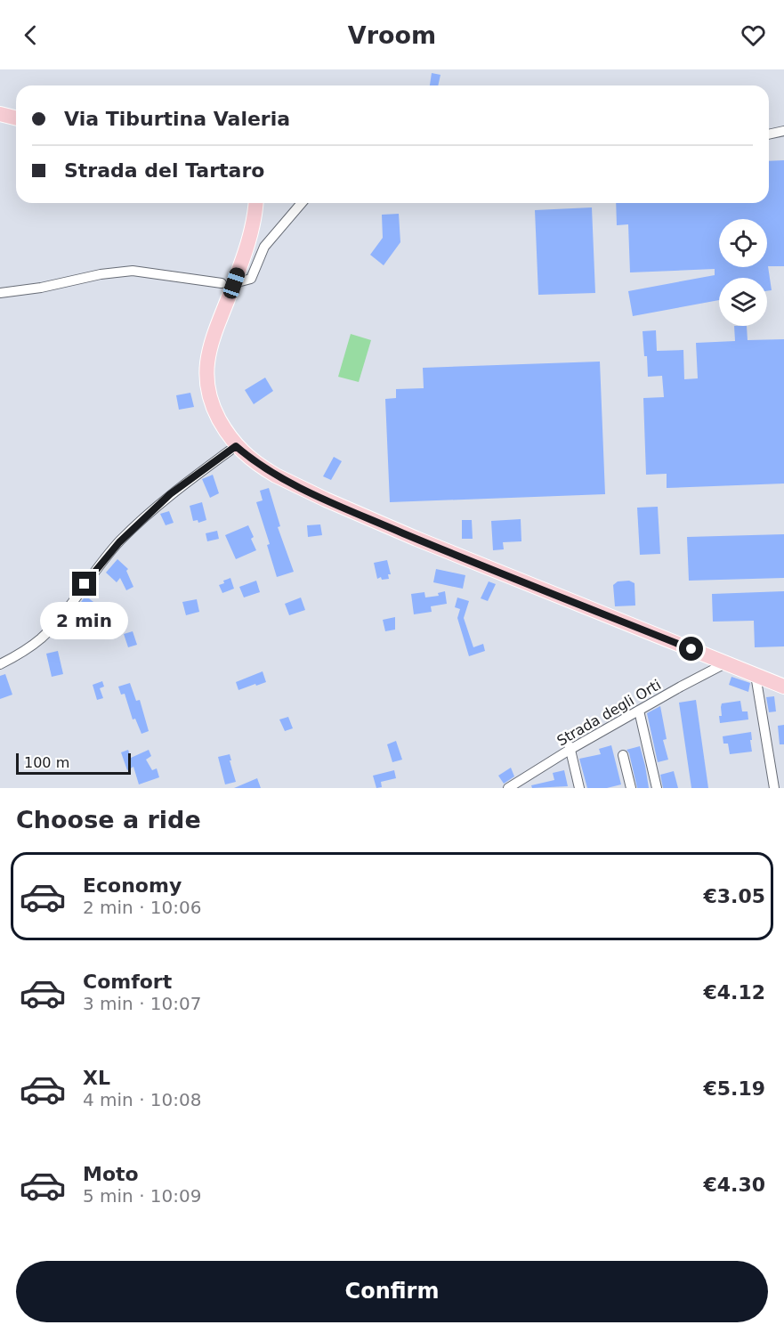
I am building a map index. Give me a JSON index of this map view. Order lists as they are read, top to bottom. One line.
{"streets":{"street":["Strada degli Orti"]},"scale_bar":"100 m","page":{"header":"Vroom","banner":["Via Tiburtina Valeria","Strada del Tartaro"],"bubble":"2 min","scale":"100 m","heading":"Choose a ride","list":[{"name":"Economy","note":"2 min · 10:06","value":"€3.05"},{"name":"Comfort","note":"3 min · 10:07","value":"€4.12"},{"name":"XL","note":"4 min · 10:08","value":"€5.19"},{"name":"Moto","note":"5 min · 10:09","value":"€4.30"}],"buttons":"Confirm"}}
